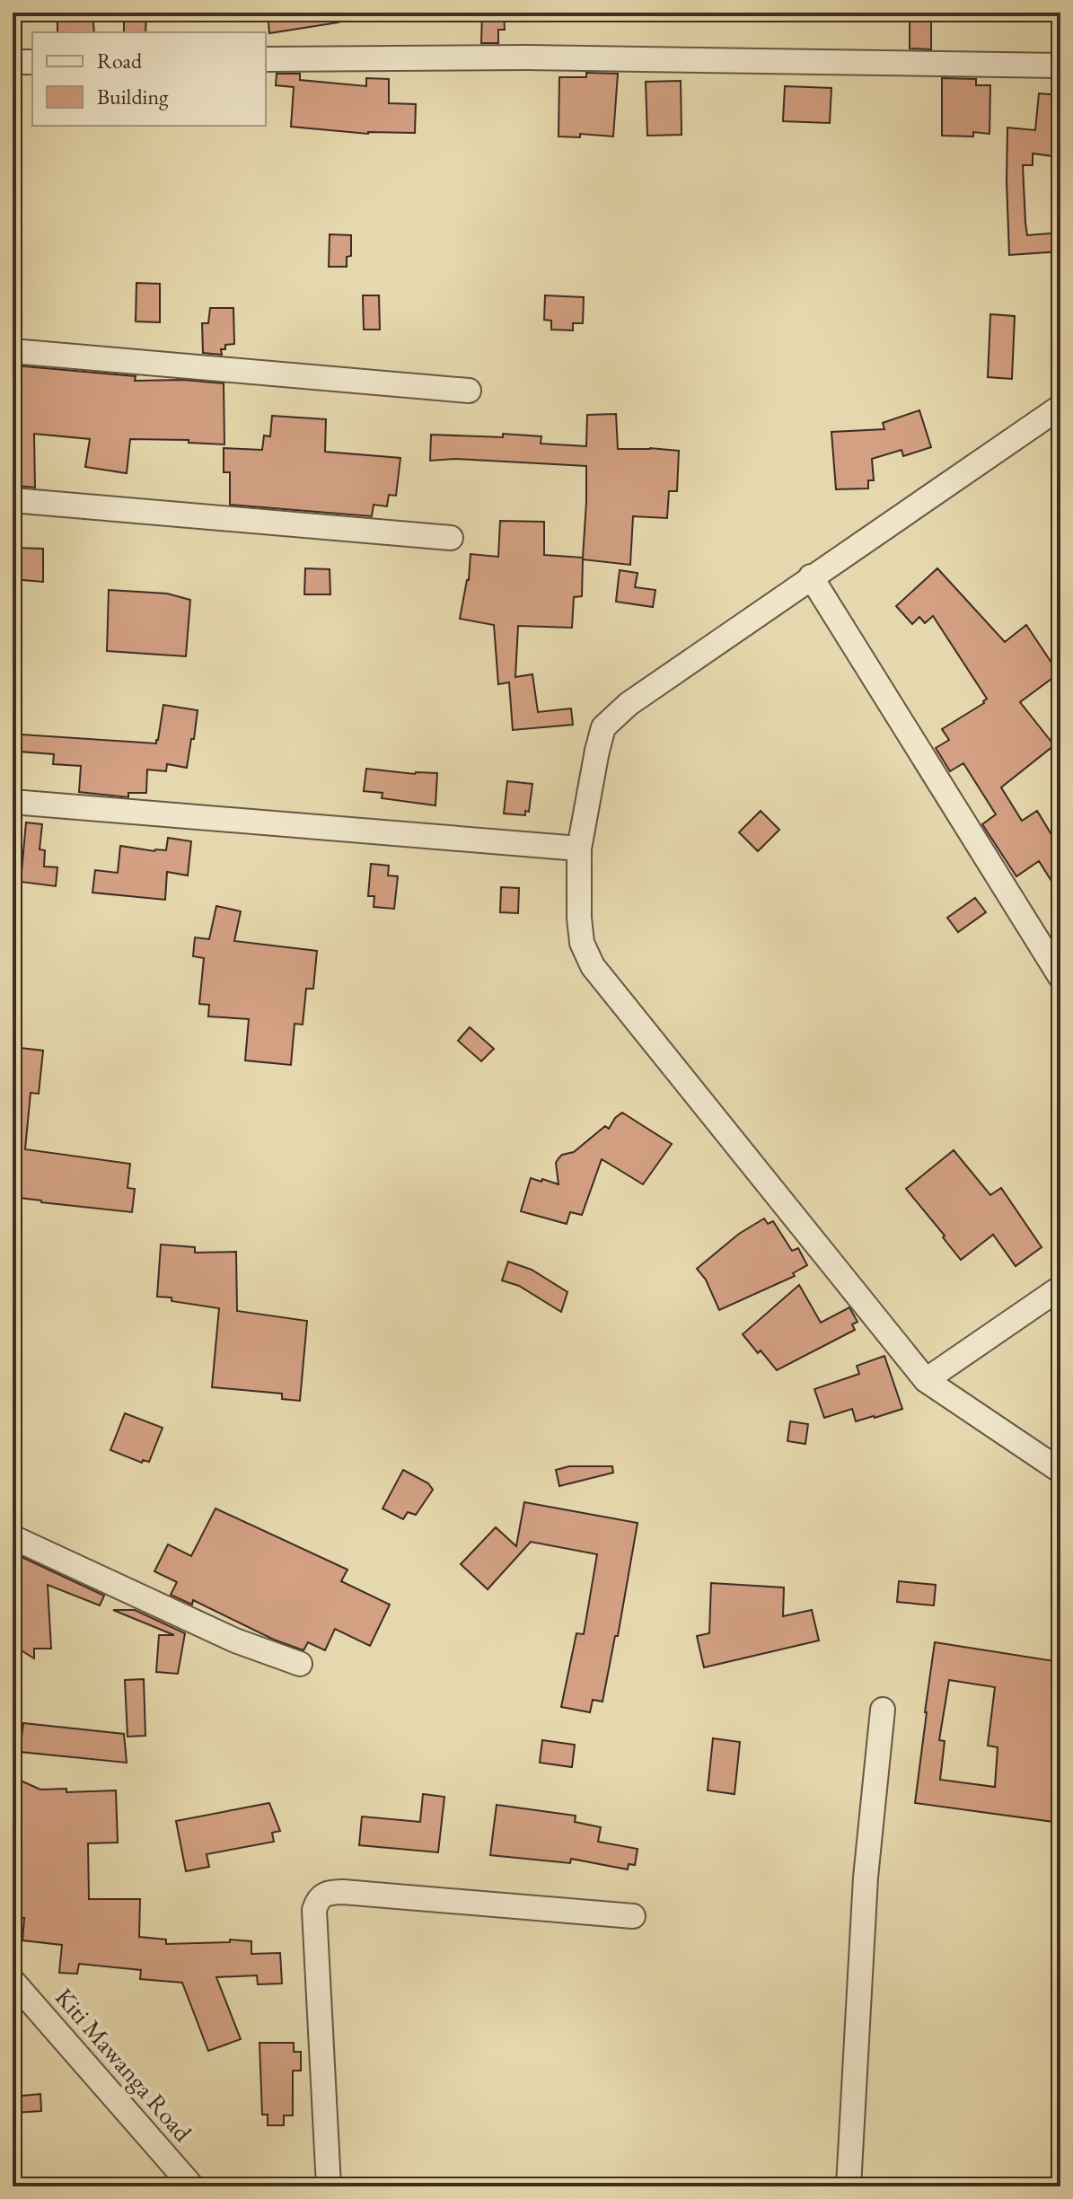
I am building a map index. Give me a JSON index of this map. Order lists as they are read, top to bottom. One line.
{"streets":{"street":["Kiti Mawanga Road"]},"legend":["Road","Building"]}
